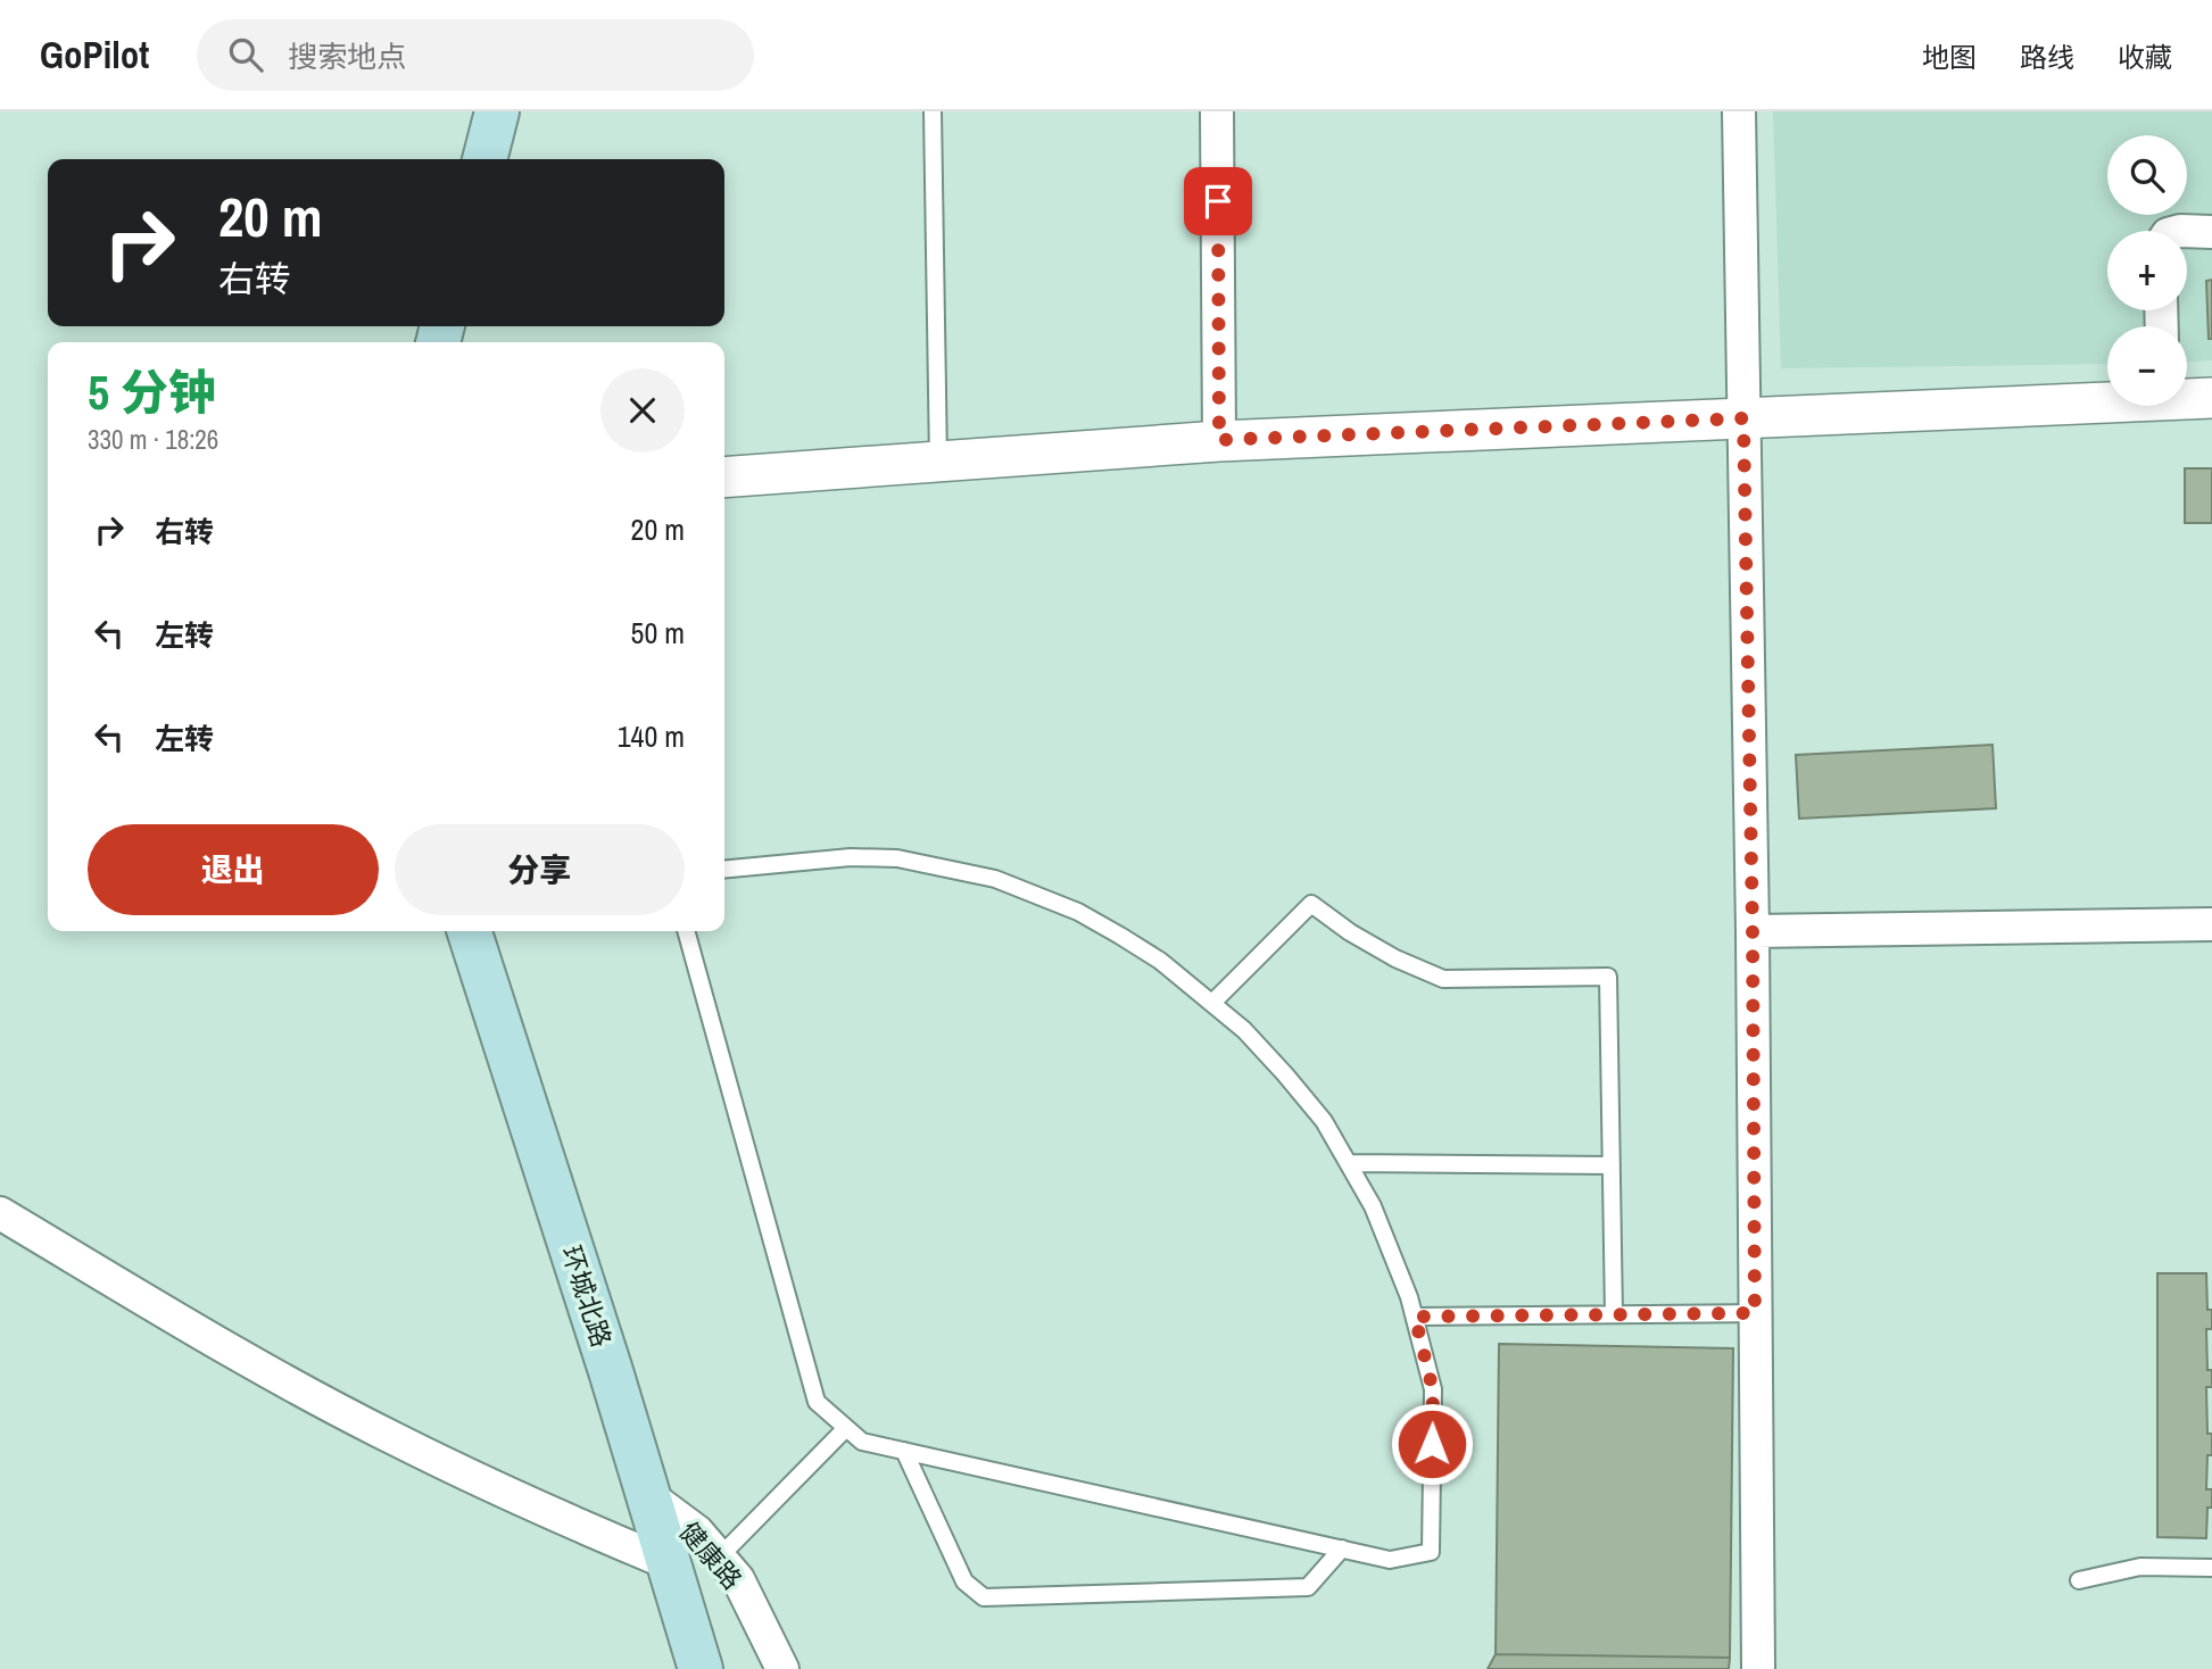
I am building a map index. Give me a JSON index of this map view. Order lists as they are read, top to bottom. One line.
{"streets":{"main road":["环城北路"],"street":["健康路"]},"crossings":[["环城北路","健康路"]],"page":{"header":"GoPilot","search":"搜索地点","nav":["地图","路线","收藏"],"map_buttons":["+","−"],"turn":["20 m","右转"],"heading":["5 分钟","330 m · 18:26"],"list":[{"name":"右转","value":"20 m"},{"name":"左转","value":"50 m"},{"name":"左转","value":"140 m"}],"buttons":["退出","分享"]}}
